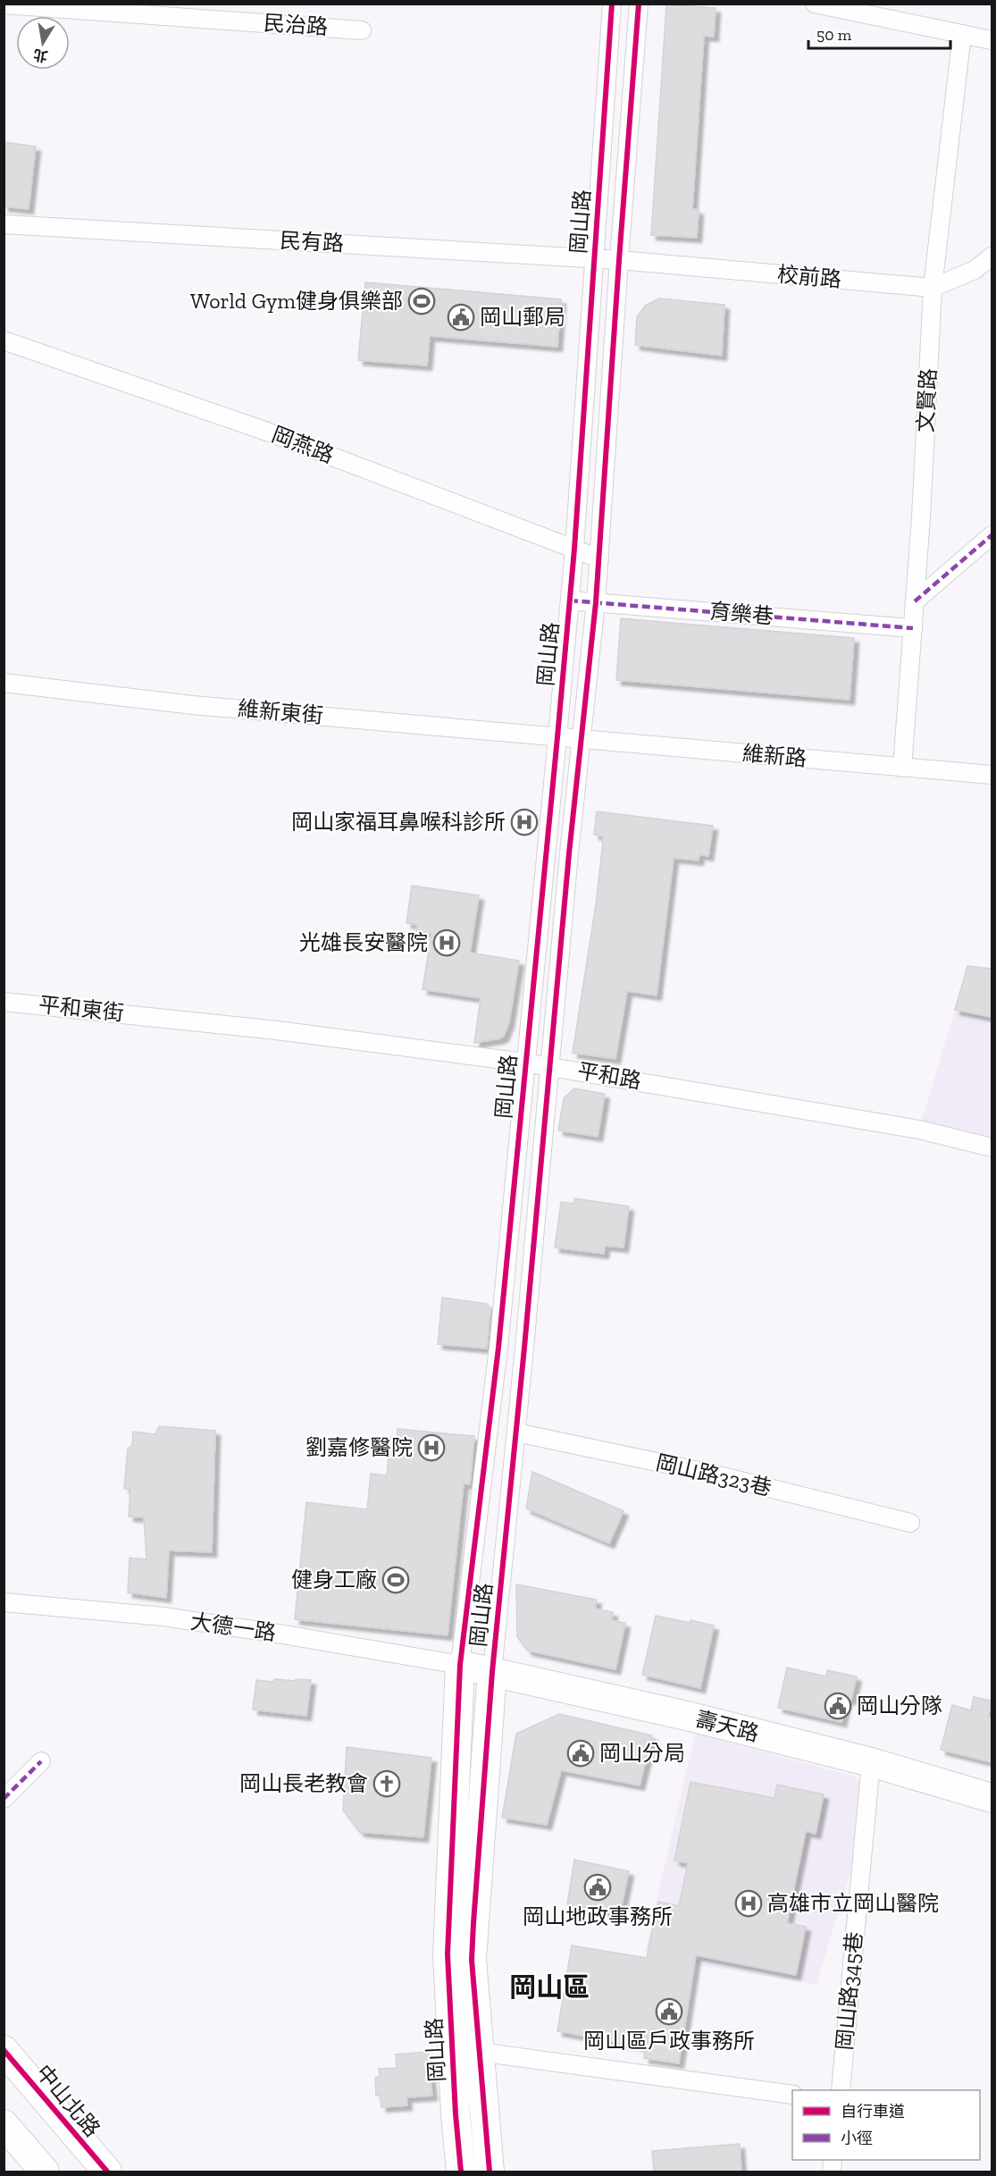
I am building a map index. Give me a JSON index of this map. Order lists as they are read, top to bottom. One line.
{"streets":{"main road":["岡山路","壽天路","中山北路"],"street":["民治路","民有路","校前路","文賢路","岡燕路","育樂巷","維新東街","維新路","平和東街","平和路","岡山路323巷","大德一路","岡山路345巷"]},"crossings":[["岡山路","民有路"],["岡山路","校前路"],["岡山路","岡燕路"],["岡山路","育樂巷"],["岡山路","維新東街"],["岡山路","維新路"],["岡山路","平和路"],["岡山路","岡山路323巷"],["岡山路","大德一路"],["岡山路","壽天路"],["民有路","校前路"],["校前路","文賢路"],["文賢路","育樂巷"],["文賢路","維新路"],["維新東街","維新路"],["平和東街","平和路"],["大德一路","壽天路"],["壽天路","岡山路345巷"]],"districts":["岡山區"],"places":{"sports":["World Gym健身俱樂部","健身工廠"],"public building":["岡山郵局","岡山分隊","岡山分局","岡山地政事務所","岡山區戶政事務所"],"hospital":["岡山家福耳鼻喉科診所","光雄長安醫院","劉嘉修醫院","高雄市立岡山醫院"],"church":["岡山長老教會"]},"legend":["自行車道","小徑"],"scale_bar":"50 m","north":"bottom"}
